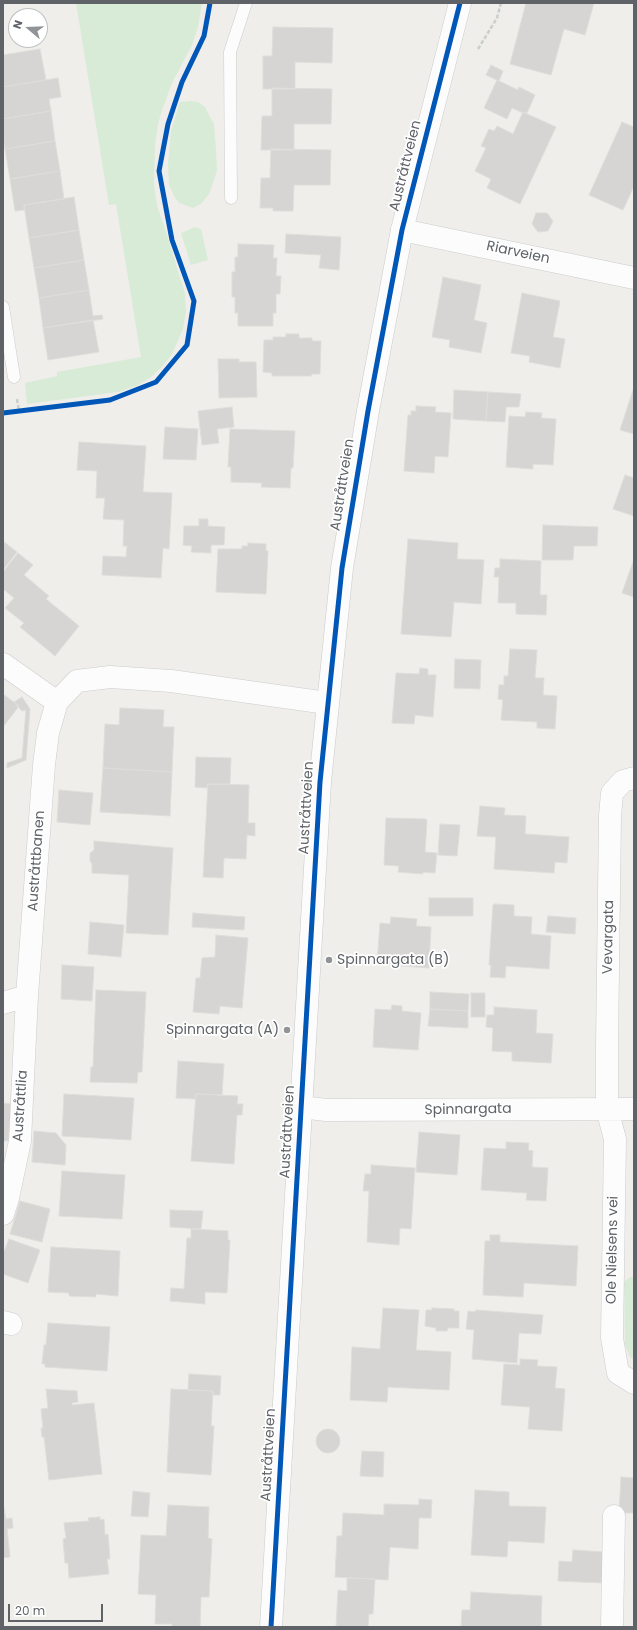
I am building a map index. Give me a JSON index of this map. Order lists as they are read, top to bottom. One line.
{"streets":{"street":["Austråttveien","Riarveien","Austråttbanen","Vevargata","Austråttlia","Spinnargata","Ole Nielsens vei"]},"crossings":[["Austråttveien","Riarveien"],["Austråttveien","Spinnargata"],["Austråttbanen","Austråttlia"],["Vevargata","Spinnargata"],["Vevargata","Ole Nielsens vei"],["Spinnargata","Ole Nielsens vei"]],"places":["Spinnargata (B)","Spinnargata (A)"],"scale_bar":"20 m","north":"left"}
